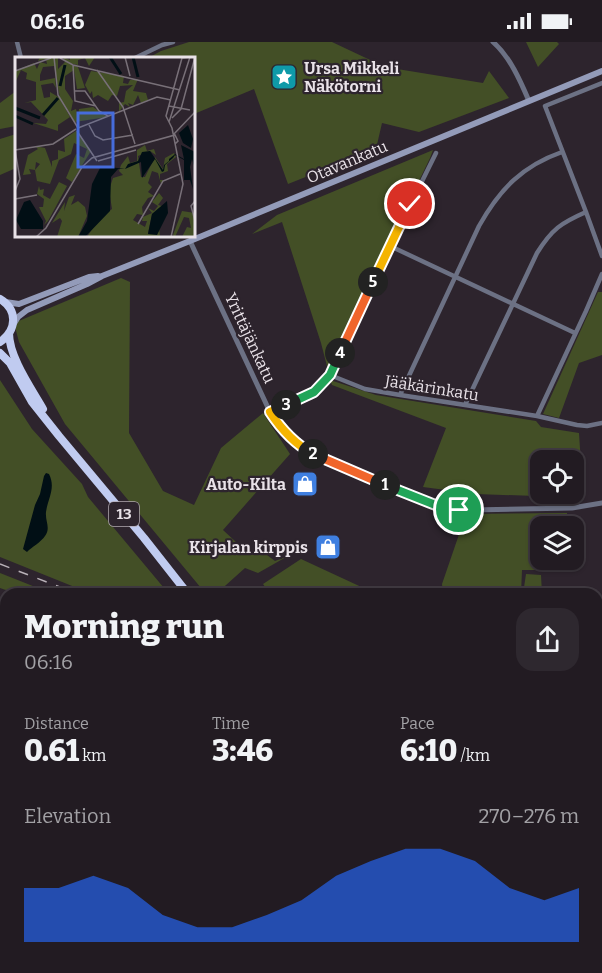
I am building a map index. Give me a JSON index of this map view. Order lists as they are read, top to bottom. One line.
{"streets":{"highway":["13"],"main road":["Otavankatu"],"street":["Yrittäjänkatu","Jääkärinkatu"]},"crossings":[["Otavankatu","Yrittäjänkatu"],["Otavankatu","13"]],"places":{"place":["Ursa Mikkeli Näkötorni"],"shop":["Auto-Kilta","Kirjalan kirppis"]},"page":{"status":"06:16","pins":["5","4","3","2","1"],"heading":["Morning run","06:16"],"stats":[["Distance","0.61 km"],["Time","3:46"],["Pace","6:10 /km"]],"chart":["Elevation","270–276 m"]}}
